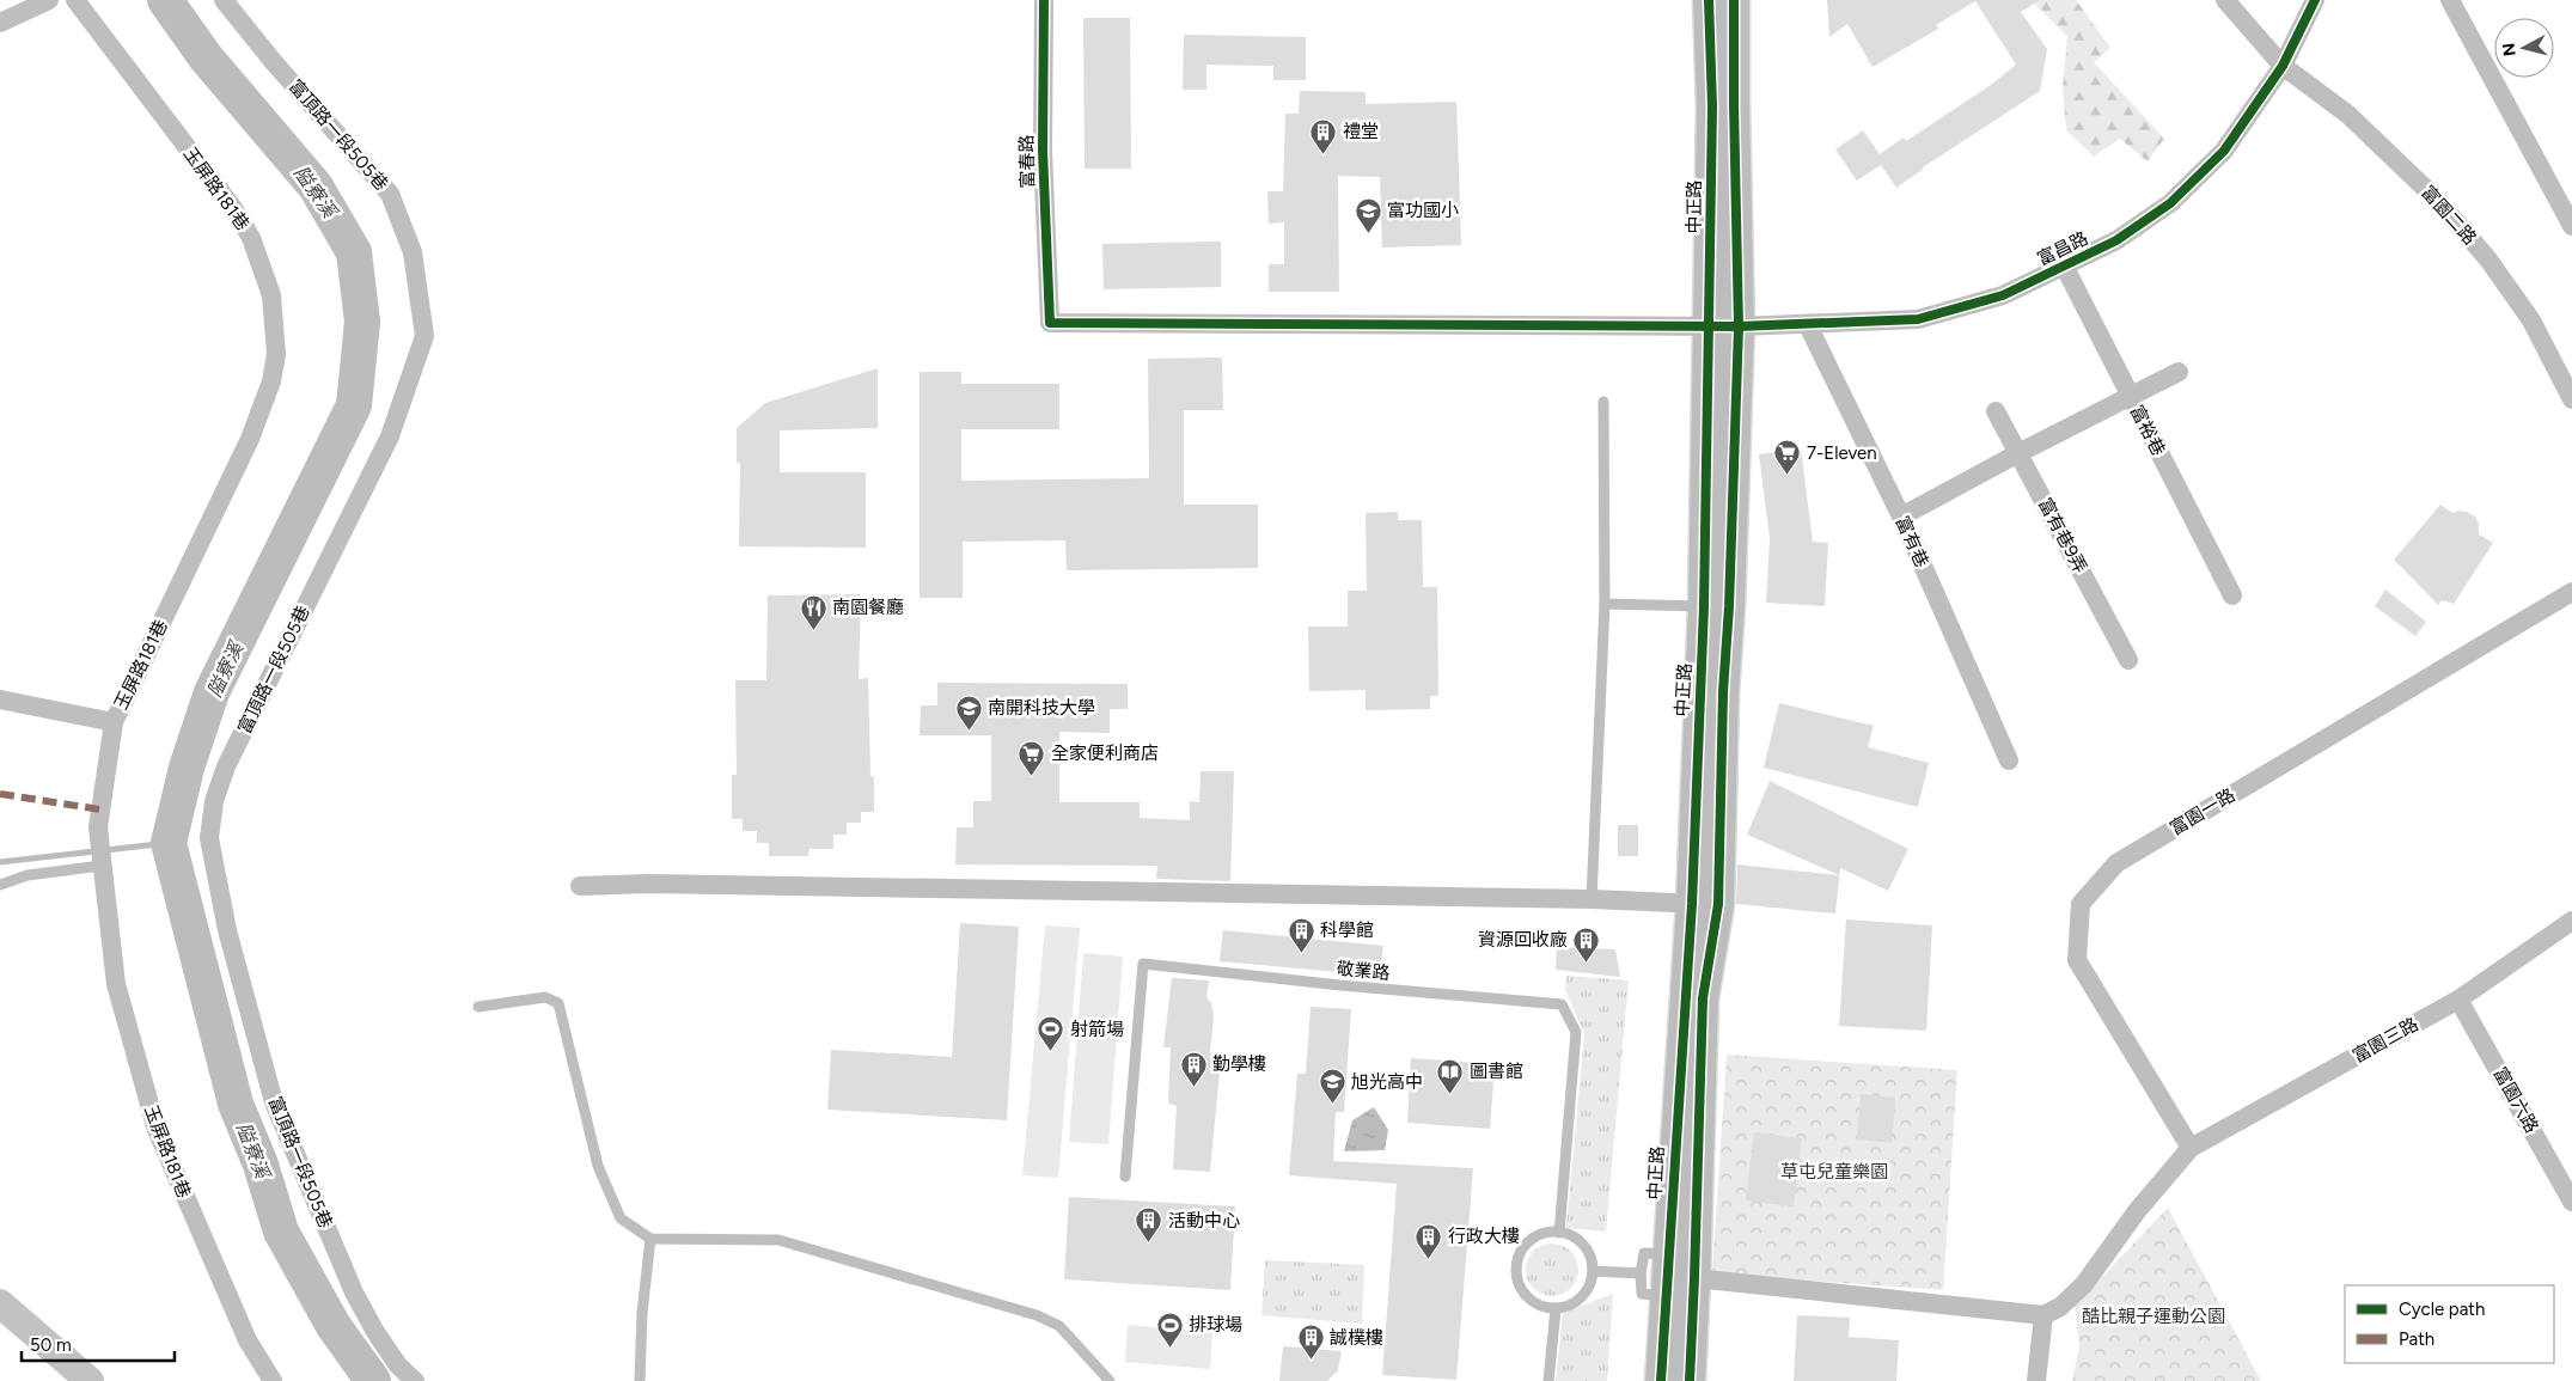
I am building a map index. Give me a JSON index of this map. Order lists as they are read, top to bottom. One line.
{"streets":{"main road":["中正路"],"street":["富頂路一段505巷","富春路","玉屏路181巷","富園二路","富昌路","富裕巷","富有巷9弄","富有巷","富園一路","富園三路","富園六路"],"lane":["敬業路"]},"crossings":[["富春路","富昌路"],["中正路","富昌路"],["富園二路","富昌路"],["富昌路","富裕巷"],["富昌路","富有巷"],["富園一路","富園三路"],["富園三路","富園六路"]],"water":["隘寮溪"],"parks":["草屯兒童樂園","酷比親子運動公園"],"places":{"building":["禮堂","科學館","資源回收廠","勤學樓","活動中心","行政大樓","誠樸樓"],"school or university":["富功國小","南開科技大學","旭光高中"],"supermarket":["7-Eleven","全家便利商店"],"restaurant":["南園餐廳"],"sports":["射箭場","排球場"],"library":["圖書館"]},"legend":["Cycle path","Path"],"scale_bar":"50 m","north":"left"}
